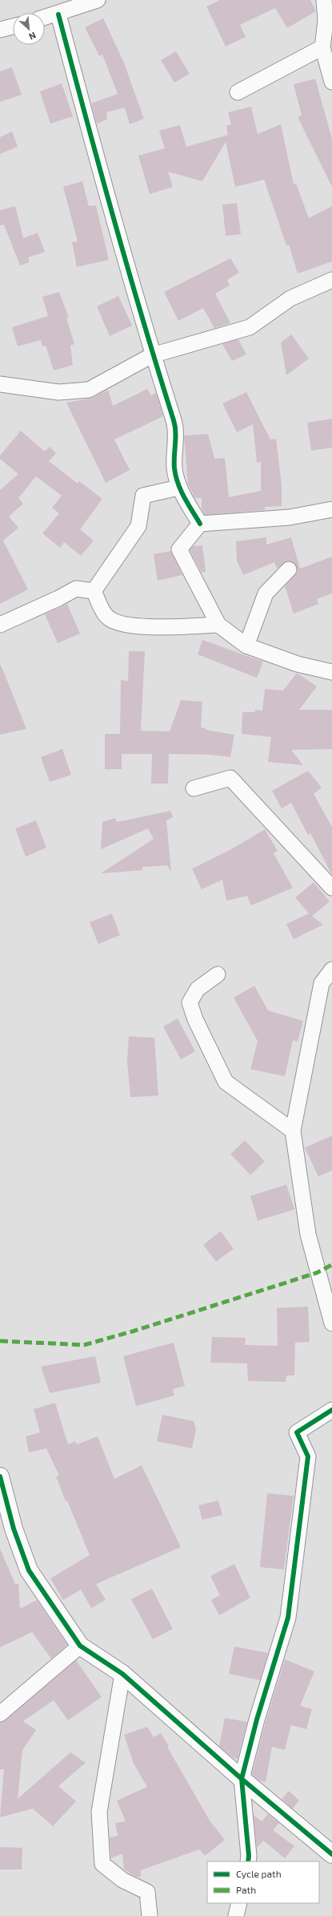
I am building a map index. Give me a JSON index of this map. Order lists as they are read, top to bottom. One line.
{"legend":["Cycle path","Path"],"north":"bottom right"}
